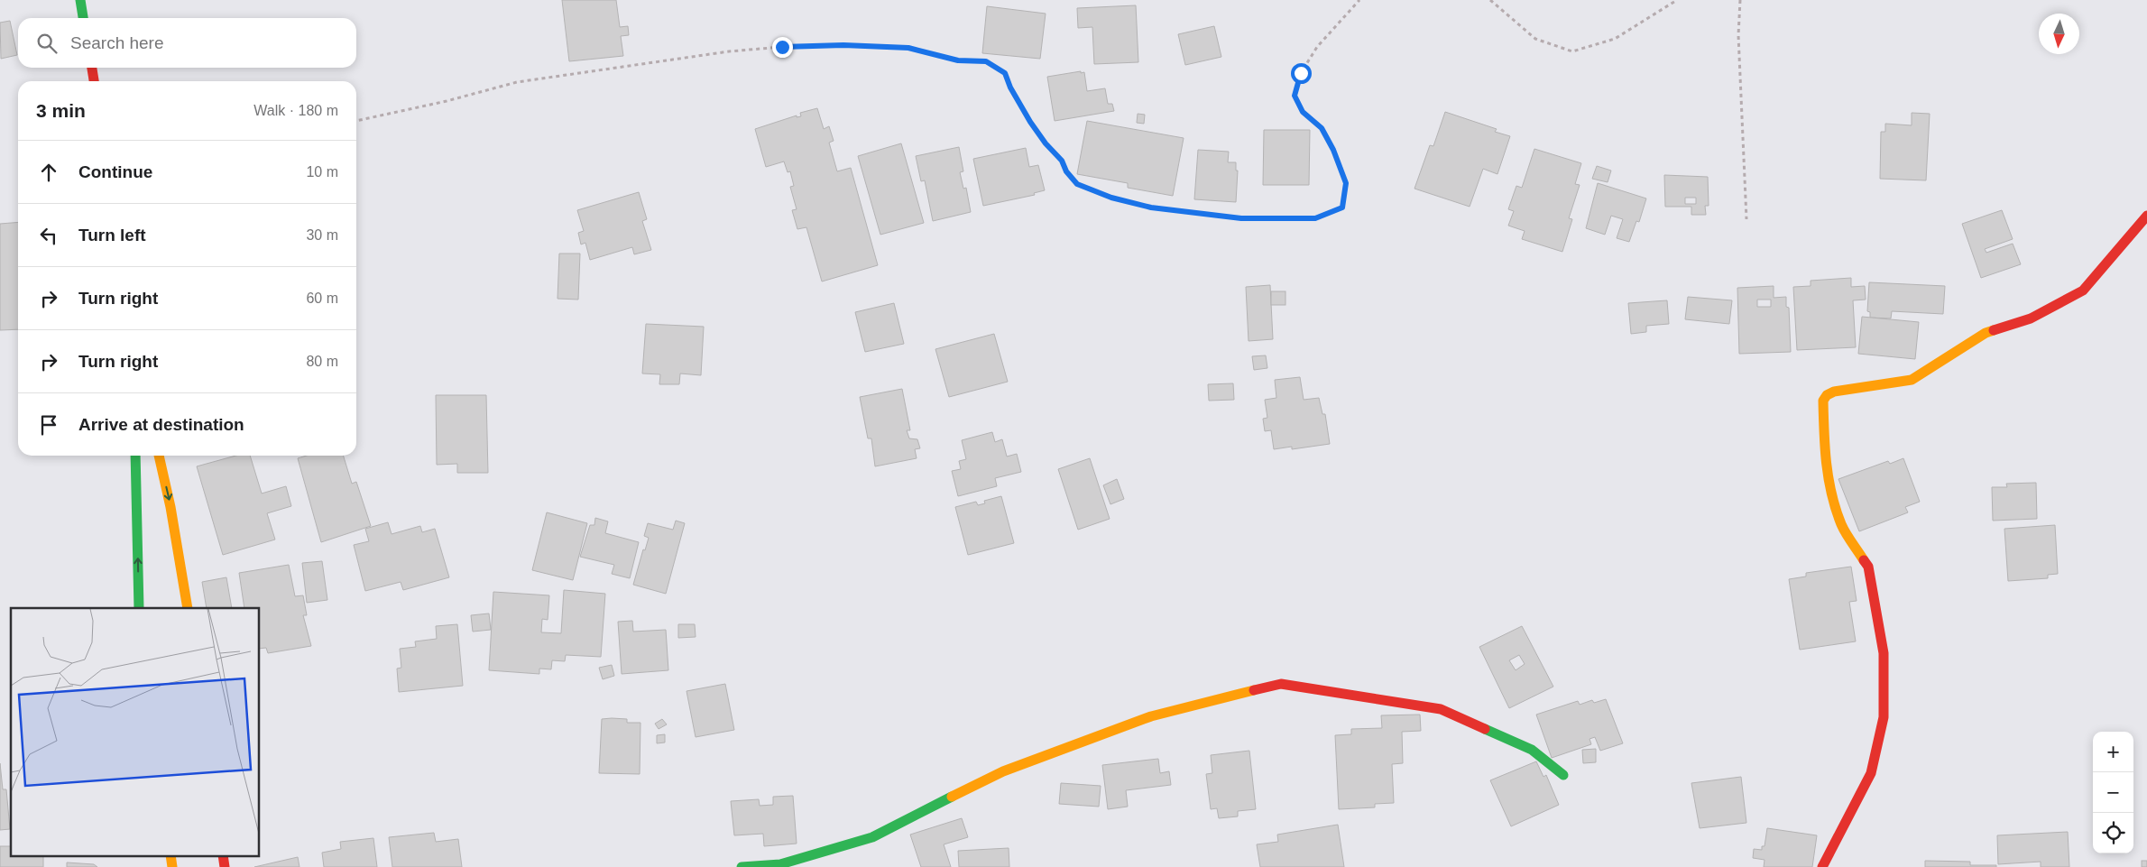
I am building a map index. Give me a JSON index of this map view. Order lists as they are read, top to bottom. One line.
{"north":"bottom","page":{"search":"Search here","heading":["3 min","Walk · 180 m"],"list":[["Continue","10 m"],["Turn left","30 m"],["Turn right","60 m"],["Turn right","80 m"],"Arrive at destination"],"map_buttons":["+","−"]}}
